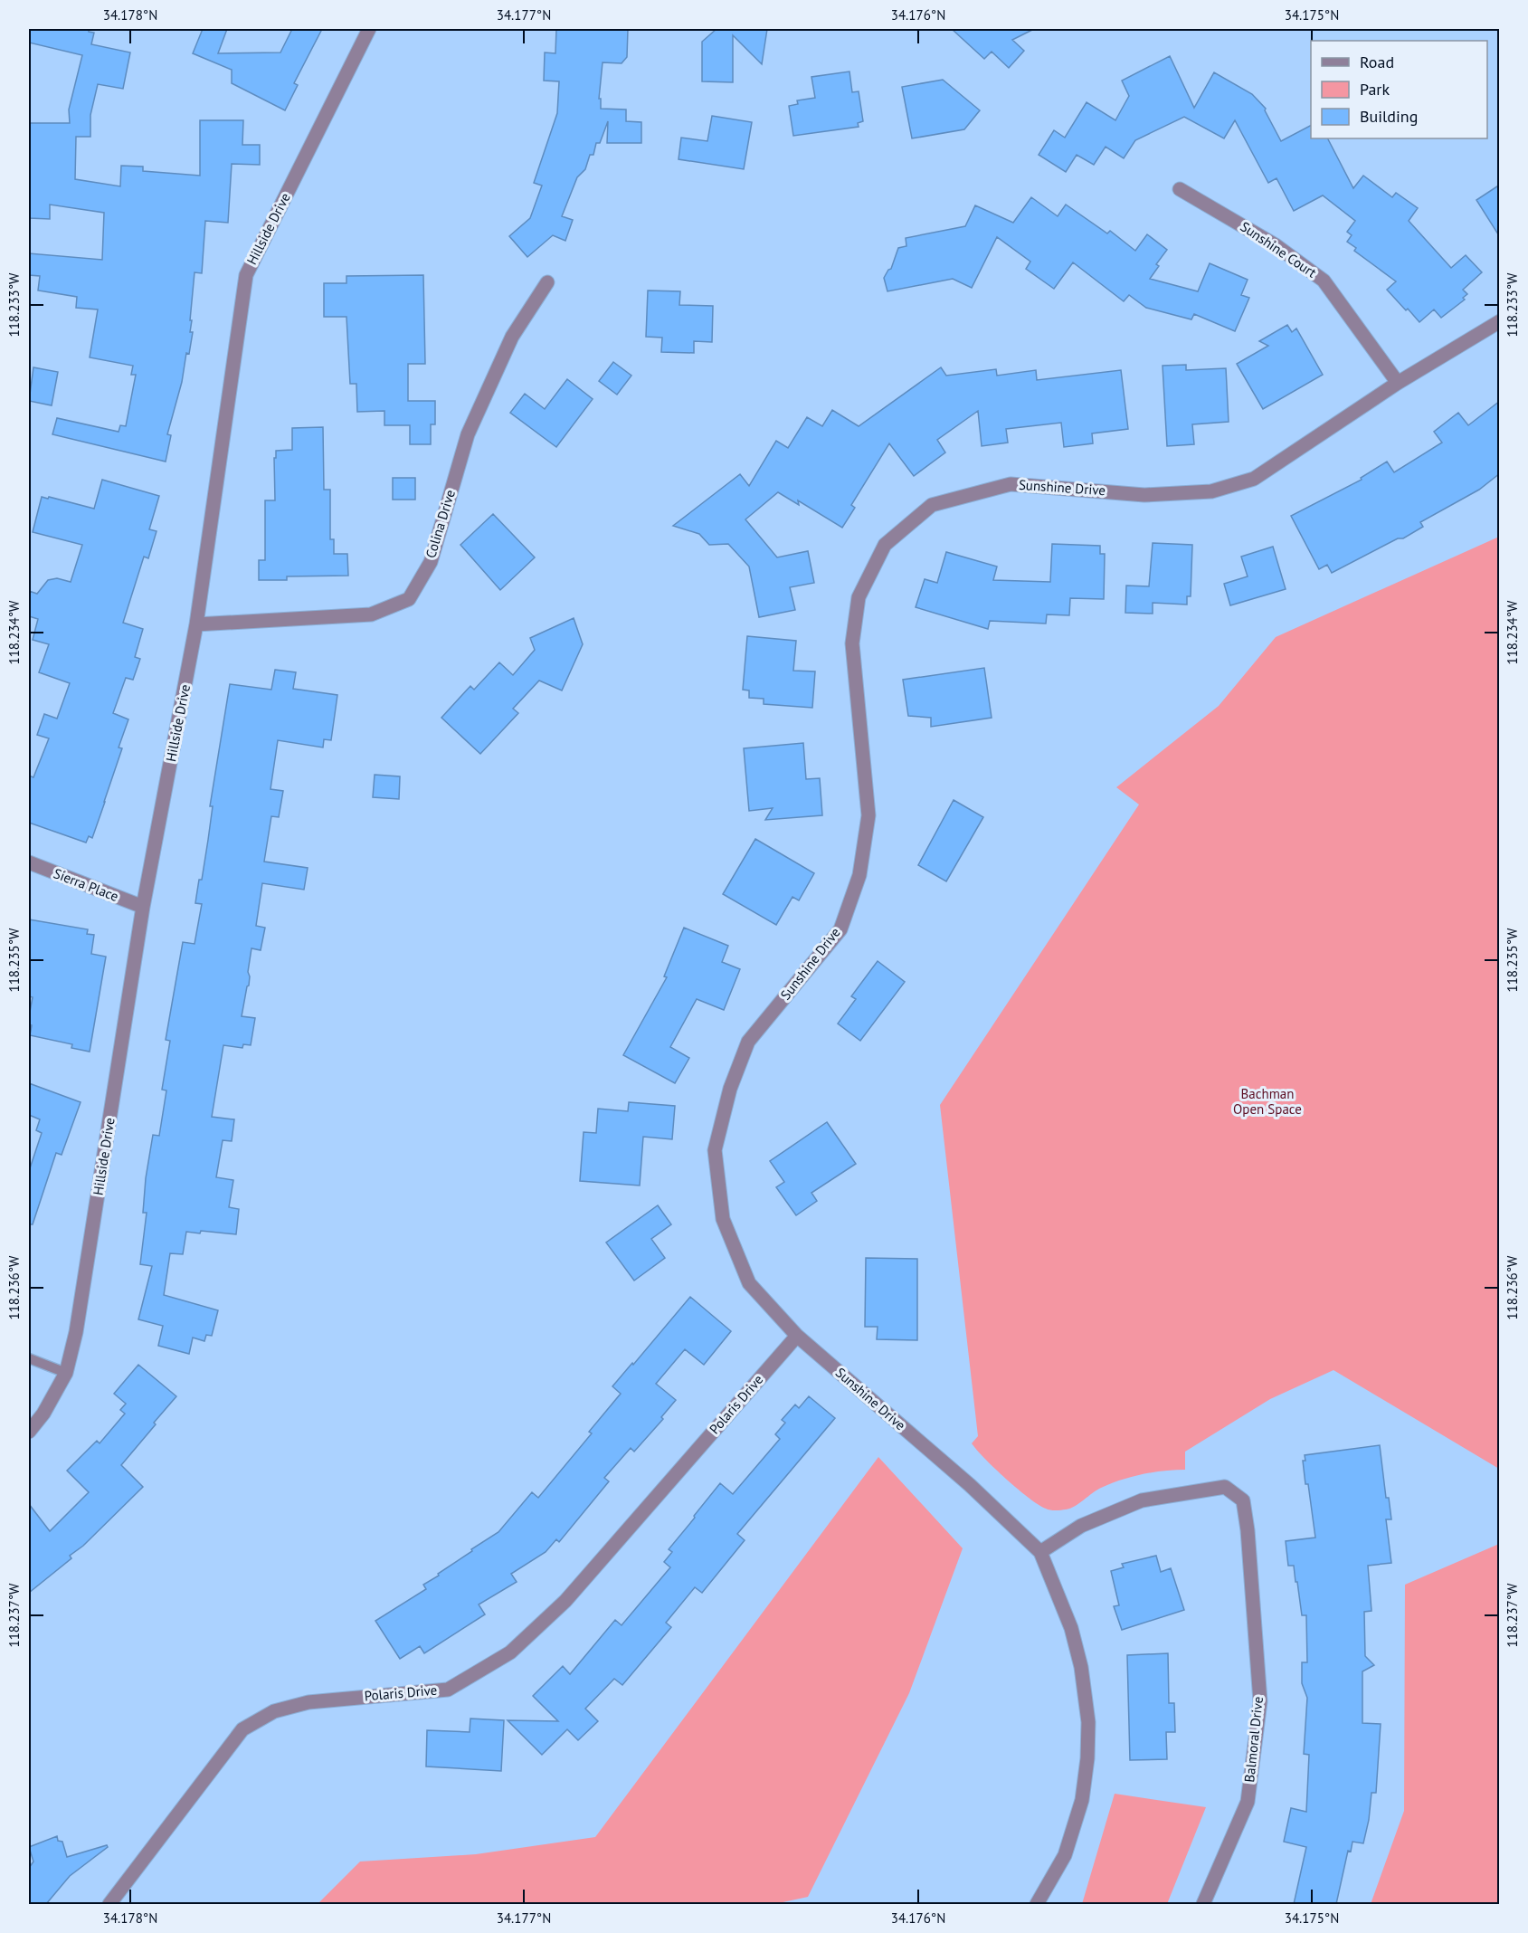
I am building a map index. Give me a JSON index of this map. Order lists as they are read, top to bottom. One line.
{"streets":{"street":["Hillside Drive","Sunshine Court","Sunshine Drive","Colina Drive","Sierra Place","Polaris Drive","Balmoral Drive"]},"crossings":[["Hillside Drive","Colina Drive"],["Hillside Drive","Sierra Place"],["Sunshine Court","Sunshine Drive"],["Sunshine Drive","Polaris Drive"],["Sunshine Drive","Balmoral Drive"]],"parks":["Bachman Open Space"],"legend":["Road","Park","Building"],"coordinates":["34.178°N","34.177°N","34.176°N","34.175°N","118.233°W","118.234°W","118.235°W","118.236°W","118.237°W"]}
